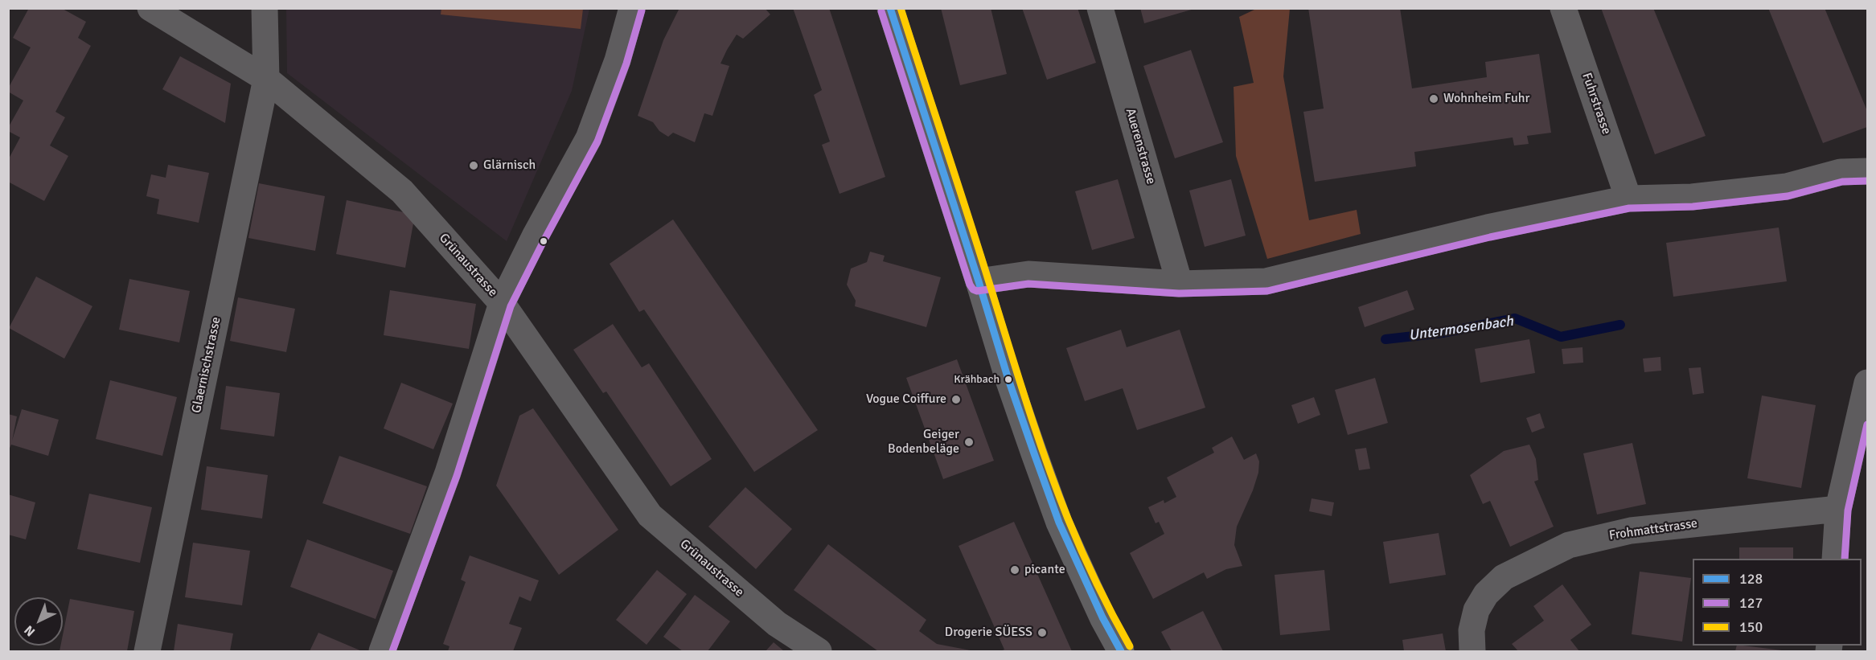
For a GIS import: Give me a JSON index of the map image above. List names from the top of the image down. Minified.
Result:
{"streets":{"street":["Fuhrstrasse","Auerenstrasse","Grünaustrasse","Glaernischstrasse","Frohmattstrasse"]},"crossings":[["Grünaustrasse","Glaernischstrasse"]],"water":["Untermosenbach"],"places":["Wohnheim Fuhr","Glärnisch","Krähbach","Vogue Coiffure","Geiger Bodenbeläge","picante","Drogerie SÜESS"],"lines":["transit line 128","transit line 150","transit line 127"],"legend":["128","127","150"],"north":"bottom left"}
